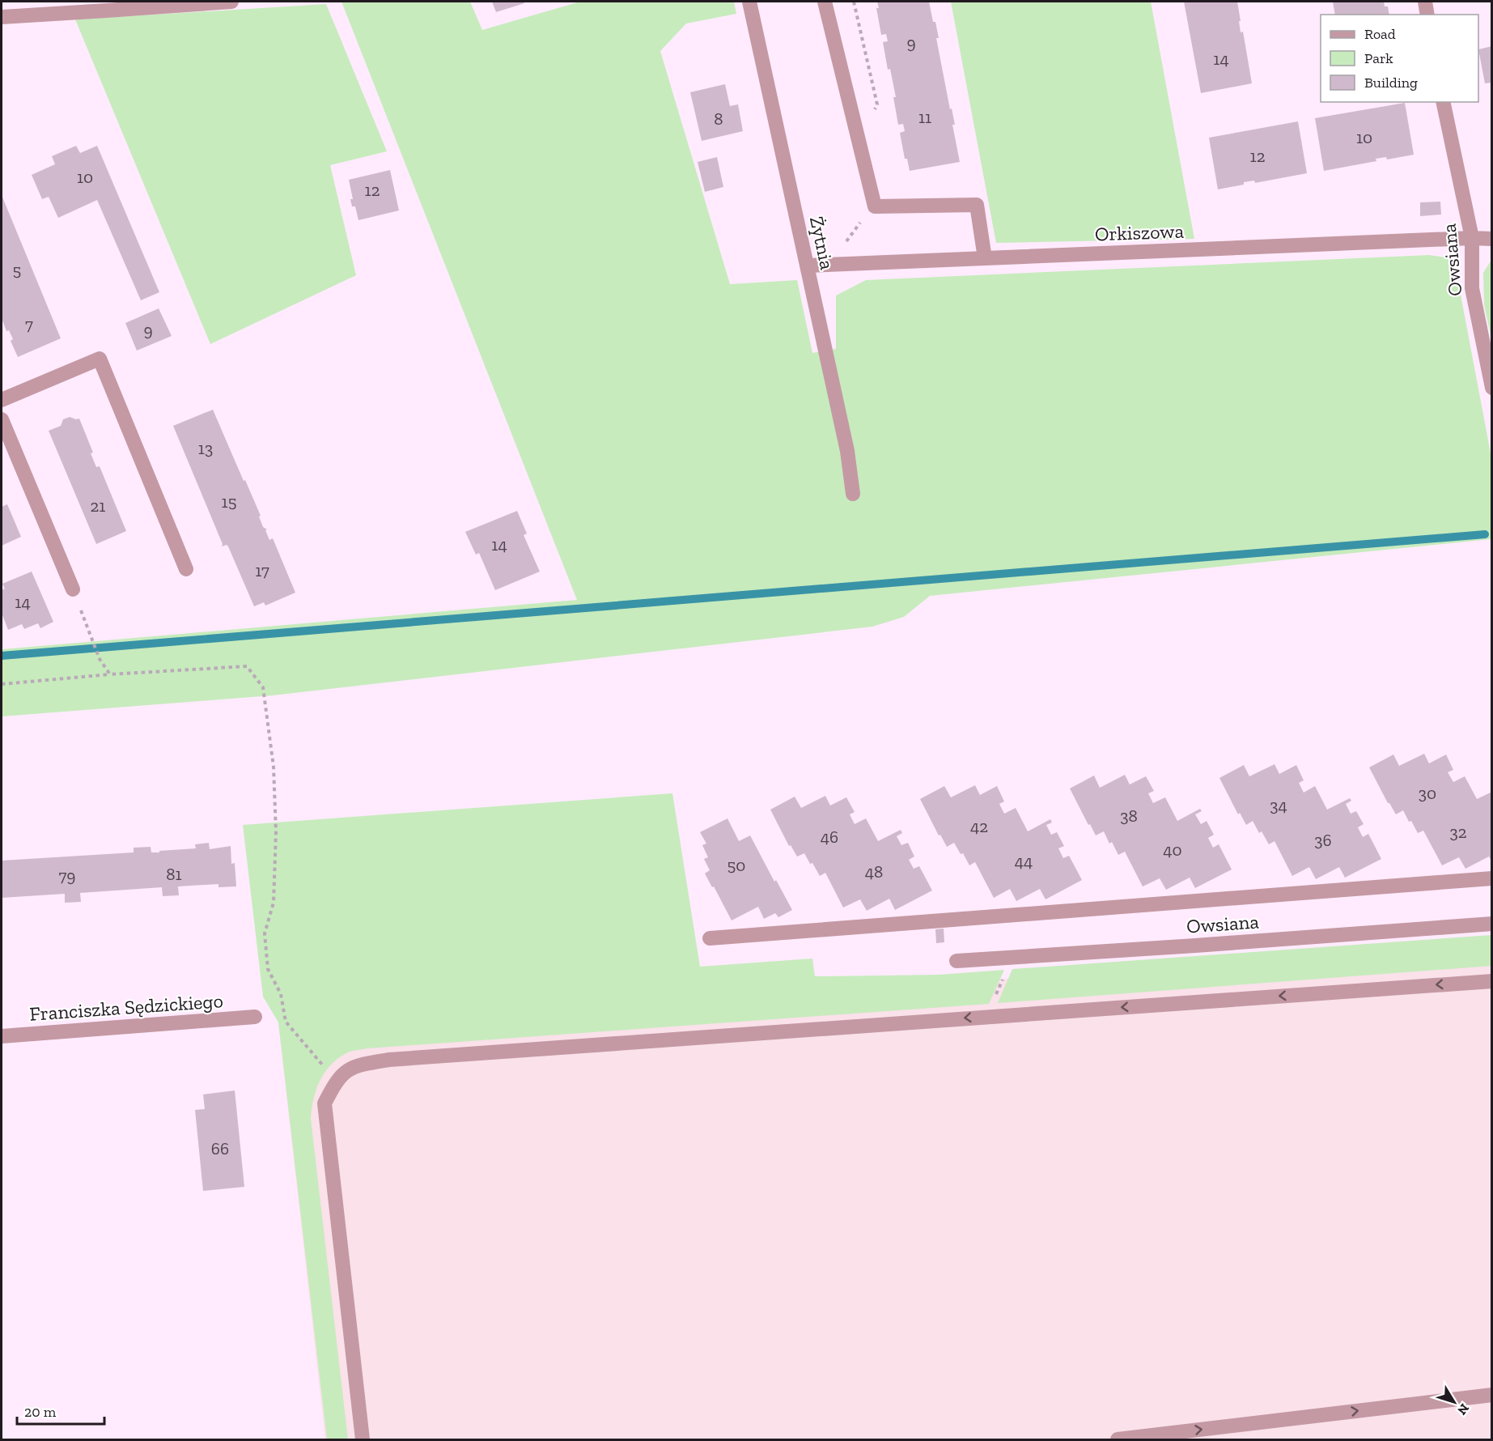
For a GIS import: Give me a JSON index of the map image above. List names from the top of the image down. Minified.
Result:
{"streets":{"street":["Orkiszowa","Żytnia","Owsiana","Franciszka Sędzickiego"]},"crossings":[["Orkiszowa","Żytnia"],["Orkiszowa","Owsiana"]],"house_numbers":["9","14","11","8","10","12","10","12","5","7","9","13","15","21","14","17","14","30","34","38","42","32","46","36","40","44","50","48","81","79","66"],"legend":["Road","Park","Building"],"scale_bar":"20 m","north":"bottom right"}
